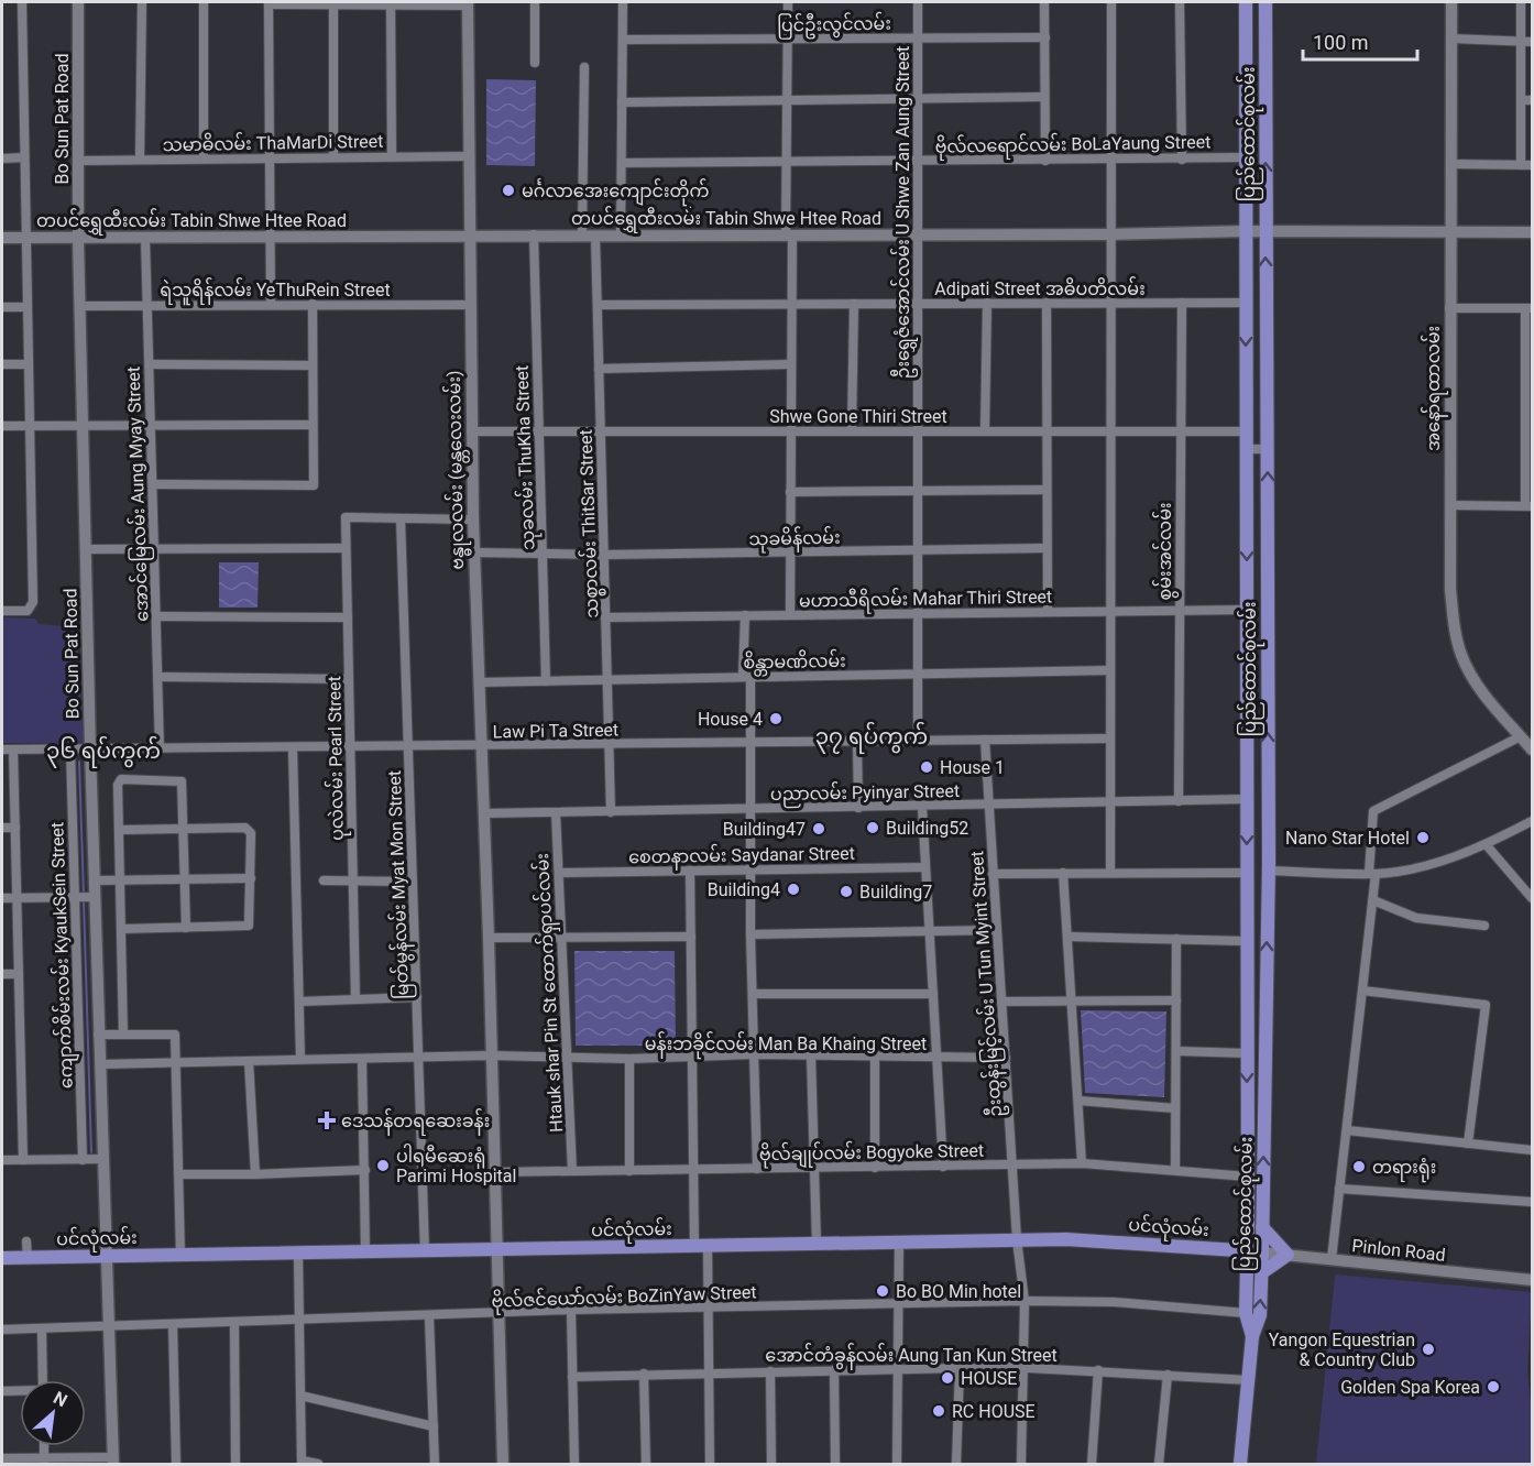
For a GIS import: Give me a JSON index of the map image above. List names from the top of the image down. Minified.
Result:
{"streets":{"main road":["ပြည်ထောင်စုလမ်း","ပင်လုံလမ်း"],"street":["ပြင်ဦးလွင်လမ်း","Bo Sun Pat Road","သမာဓိလမ်း ThaMarDi Street","ဗိုလ်လရောင်လမ်း BoLaYaung Street","ဦးရွှေဇံအောင်လမ်း U Shwe Zan Aung Street","တပင်ရွှေထီးလမ်း Tabin Shwe Htee Road","Adipati Street အဓိပတိလမ်း","ရဲသူရိန်လမ်း YeThuRein Street","အနော်ရထာလမ်း","Shwe Gone Thiri Street","သုခလမ်း ThuKha Street","ဗန္ဓုလလမ်း (မန္တလေးလမ်း)","အောင်မြေလမ်း Aung Myay Street","သစ္စာလမ်း ThitSar Street","သုခမိန်လမ်း","စွမ်းအင်လမ်း","မဟာသီရိလမ်း Mahar Thiri Street","စိန္တာမဏိလမ်း","Law Pi Ta Street","ပုလဲလမ်း Pearl Street","ပညာလမ်း Pyinyar Street","စေတနာလမ်း Saydanar Street","မြတ်မွန်လမ်း Myat Mon Street","ကျောက်စိမ်းလမ်း KyaukSein Street","ဦးထွန်းမြင့်လမ်း U Tun Myint Street","Htauk shar Pin St ထောက်ရှာပင်လမ်း","မန်းဘခိုင်လမ်း Man Ba Khaing Street","ဗိုလ်ချုပ်လမ်း Bogyoke Street","Pinlon Road","ဗိုလ်ဇင်ယော်လမ်း BoZinYaw Street","အောင်တံခွန်လမ်း Aung Tan Kun Street"]},"crossings":[["ပြင်ဦးလွင်လမ်း","ဦးရွှေဇံအောင်လမ်း U Shwe Zan Aung Street"],["Bo Sun Pat Road","သမာဓိလမ်း ThaMarDi Street"],["Bo Sun Pat Road","တပင်ရွှေထီးလမ်း Tabin Shwe Htee Road"],["Bo Sun Pat Road","ရဲသူရိန်လမ်း YeThuRein Street"],["Bo Sun Pat Road","Law Pi Ta Street"],["Bo Sun Pat Road","ပင်လုံလမ်း"],["Bo Sun Pat Road","ဗိုလ်ဇင်ယော်လမ်း BoZinYaw Street"],["ပြည်ထောင်စုလမ်း","ဗိုလ်လရောင်လမ်း BoLaYaung Street"],["ပြည်ထောင်စုလမ်း","တပင်ရွှေထီးလမ်း Tabin Shwe Htee Road"],["ပြည်ထောင်စုလမ်း","Adipati Street အဓိပတိလမ်း"],["ပြည်ထောင်စုလမ်း","Shwe Gone Thiri Street"],["ပြည်ထောင်စုလမ်း","မဟာသီရိလမ်း Mahar Thiri Street"],["ပြည်ထောင်စုလမ်း","ပညာလမ်း Pyinyar Street"],["ပြည်ထောင်စုလမ်း","ဗိုလ်ချုပ်လမ်း Bogyoke Street"],["ပြည်ထောင်စုလမ်း","ပင်လုံလမ်း"],["ပြည်ထောင်စုလမ်း","Pinlon Road"],["ပြည်ထောင်စုလမ်း","ဗိုလ်ဇင်ယော်လမ်း BoZinYaw Street"],["ပြည်ထောင်စုလမ်း","အောင်တံခွန်လမ်း Aung Tan Kun Street"],["သမာဓိလမ်း ThaMarDi Street","ဗန္ဓုလလမ်း (မန္တလေးလမ်း)"],["ဗိုလ်လရောင်လမ်း BoLaYaung Street","ဦးရွှေဇံအောင်လမ်း U Shwe Zan Aung Street"],["ဦးရွှေဇံအောင်လမ်း U Shwe Zan Aung Street","တပင်ရွှေထီးလမ်း Tabin Shwe Htee Road"],["ဦးရွှေဇံအောင်လမ်း U Shwe Zan Aung Street","Adipati Street အဓိပတိလမ်း"],["ဦးရွှေဇံအောင်လမ်း U Shwe Zan Aung Street","Shwe Gone Thiri Street"],["ဦးရွှေဇံအောင်လမ်း U Shwe Zan Aung Street","သုခမိန်လမ်း"],["ဦးရွှေဇံအောင်လမ်း U Shwe Zan Aung Street","မဟာသီရိလမ်း Mahar Thiri Street"],["ဦးရွှေဇံအောင်လမ်း U Shwe Zan Aung Street","စိန္တာမဏိလမ်း"],["ဦးရွှေဇံအောင်လမ်း U Shwe Zan Aung Street","Law Pi Ta Street"],["တပင်ရွှေထီးလမ်း Tabin Shwe Htee Road","အနော်ရထာလမ်း"],["တပင်ရွှေထီးလမ်း Tabin Shwe Htee Road","သုခလမ်း ThuKha Street"],["တပင်ရွှေထီးလမ်း Tabin Shwe Htee Road","ဗန္ဓုလလမ်း (မန္တလေးလမ်း)"],["တပင်ရွှေထီးလမ်း Tabin Shwe Htee Road","အောင်မြေလမ်း Aung Myay Street"],["တပင်ရွှေထီးလမ်း Tabin Shwe Htee Road","သစ္စာလမ်း ThitSar Street"],["Adipati Street အဓိပတိလမ်း","သစ္စာလမ်း ThitSar Street"],["Adipati Street အဓိပတိလမ်း","စွမ်းအင်လမ်း"],["ရဲသူရိန်လမ်း YeThuRein Street","ဗန္ဓုလလမ်း (မန္တလေးလမ်း)"],["ရဲသူရိန်လမ်း YeThuRein Street","အောင်မြေလမ်း Aung Myay Street"],["Shwe Gone Thiri Street","သုခလမ်း ThuKha Street"],["Shwe Gone Thiri Street","ဗန္ဓုလလမ်း (မန္တလေးလမ်း)"],["Shwe Gone Thiri Street","သစ္စာလမ်း ThitSar Street"],["Shwe Gone Thiri Street","စွမ်းအင်လမ်း"],["သုခလမ်း ThuKha Street","သုခမိန်လမ်း"],["သုခလမ်း ThuKha Street","စိန္တာမဏိလမ်း"],["ဗန္ဓုလလမ်း (မန္တလေးလမ်း)","သုခမိန်လမ်း"],["ဗန္ဓုလလမ်း (မန္တလေးလမ်း)","စိန္တာမဏိလမ်း"],["ဗန္ဓုလလမ်း (မန္တလေးလမ်း)","Law Pi Ta Street"],["ဗန္ဓုလလမ်း (မန္တလေးလမ်း)","ပညာလမ်း Pyinyar Street"],["ဗန္ဓုလလမ်း (မန္တလေးလမ်း)","မန်းဘခိုင်လမ်း Man Ba Khaing Street"],["ဗန္ဓုလလမ်း (မန္တလေးလမ်း)","ဗိုလ်ချုပ်လမ်း Bogyoke Street"],["ဗန္ဓုလလမ်း (မန္တလေးလမ်း)","ပင်လုံလမ်း"],["ဗန္ဓုလလမ်း (မန္တလေးလမ်း)","ဗိုလ်ဇင်ယော်လမ်း BoZinYaw Street"],["အောင်မြေလမ်း Aung Myay Street","Law Pi Ta Street"],["သစ္စာလမ်း ThitSar Street","သုခမိန်လမ်း"],["သစ္စာလမ်း ThitSar Street","မဟာသီရိလမ်း Mahar Thiri Street"],["သစ္စာလမ်း ThitSar Street","စိန္တာမဏိလမ်း"],["သစ္စာလမ်း ThitSar Street","Law Pi Ta Street"],["သစ္စာလမ်း ThitSar Street","ပညာလမ်း Pyinyar Street"],["စွမ်းအင်လမ်း","မဟာသီရိလမ်း Mahar Thiri Street"],["စွမ်းအင်လမ်း","ပညာလမ်း Pyinyar Street"],["Law Pi Ta Street","ပုလဲလမ်း Pearl Street"],["Law Pi Ta Street","မြတ်မွန်လမ်း Myat Mon Street"],["Law Pi Ta Street","ကျောက်စိမ်းလမ်း KyaukSein Street"],["Law Pi Ta Street","ဦးထွန်းမြင့်လမ်း U Tun Myint Street"],["ပုလဲလမ်း Pearl Street","မြတ်မွန်လမ်း Myat Mon Street"],["ပညာလမ်း Pyinyar Street","ဦးထွန်းမြင့်လမ်း U Tun Myint Street"],["ပညာလမ်း Pyinyar Street","Htauk shar Pin St ထောက်ရှာပင်လမ်း"],["စေတနာလမ်း Saydanar Street","Htauk shar Pin St ထောက်ရှာပင်လမ်း"],["မြတ်မွန်လမ်း Myat Mon Street","မန်းဘခိုင်လမ်း Man Ba Khaing Street"],["မြတ်မွန်လမ်း Myat Mon Street","ပင်လုံလမ်း"],["ဦးထွန်းမြင့်လမ်း U Tun Myint Street","မန်းဘခိုင်လမ်း Man Ba Khaing Street"],["ဦးထွန်းမြင့်လမ်း U Tun Myint Street","ဗိုလ်ချုပ်လမ်း Bogyoke Street"],["ဦးထွန်းမြင့်လမ်း U Tun Myint Street","ပင်လုံလမ်း"],["ဦးထွန်းမြင့်လမ်း U Tun Myint Street","ဗိုလ်ဇင်ယော်လမ်း BoZinYaw Street"],["ဦးထွန်းမြင့်လမ်း U Tun Myint Street","အောင်တံခွန်လမ်း Aung Tan Kun Street"],["Htauk shar Pin St ထောက်ရှာပင်လမ်း","မန်းဘခိုင်လမ်း Man Ba Khaing Street"],["Htauk shar Pin St ထောက်ရှာပင်လမ်း","ဗိုလ်ချုပ်လမ်း Bogyoke Street"],["ပင်လုံလမ်း","Pinlon Road"]],"districts":["၃၇ ရပ်ကွက်","၃၆ ရပ်ကွက်"],"places":{"other":["မင်္ဂလာအေးကျောင်းတိုက်","House 4","House 1","Building52","Building47","Nano Star Hotel","Building4","Building7","ပါရမီဆေးရုံ Parimi Hospital","တရားရုံး","Bo BO Min hotel","Yangon Equestrian & Country Club","HOUSE","Golden Spa Korea","RC HOUSE"],"health":["ဒေသန်တရဆေးခန်း"]},"scale_bar":"100 m","north":"top right"}
